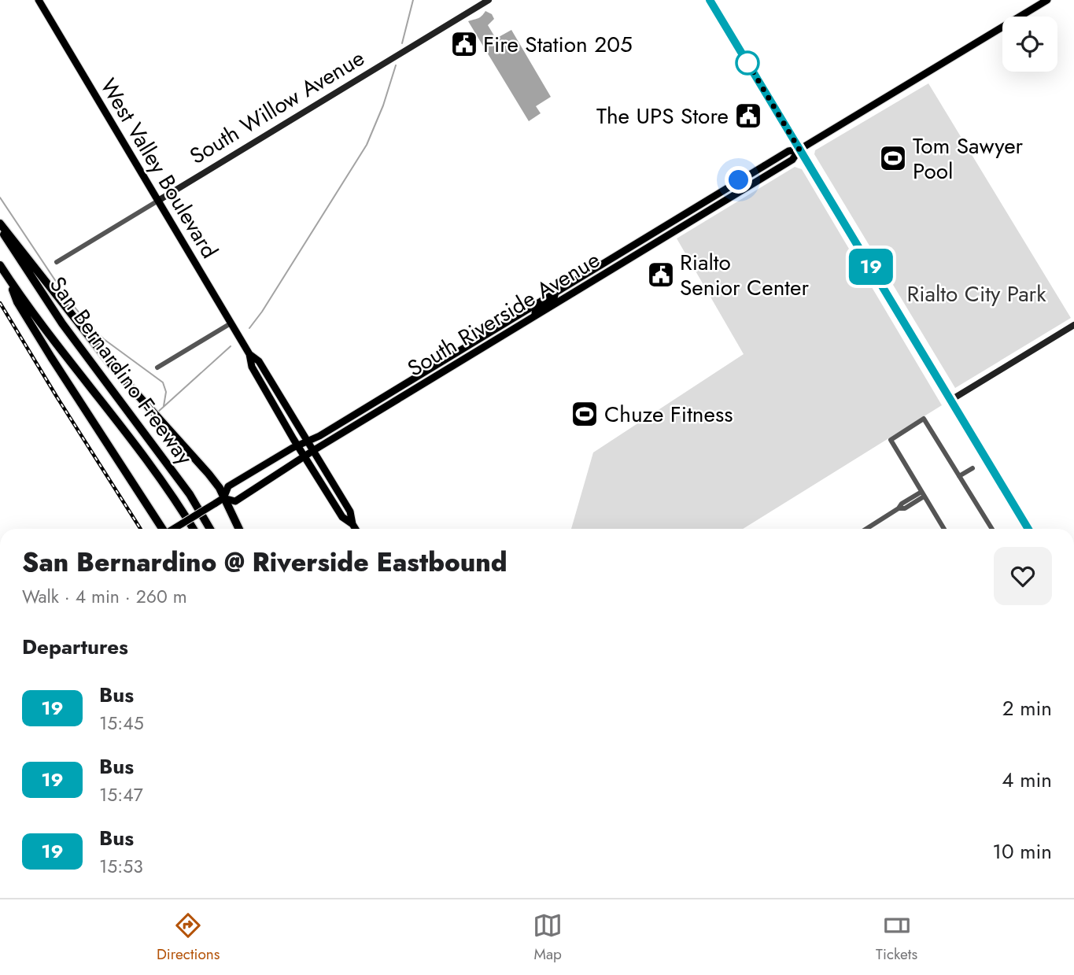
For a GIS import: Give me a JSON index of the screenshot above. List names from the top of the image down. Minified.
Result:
{"streets":{"highway":["San Bernardino Freeway"],"main road":["South Willow Avenue","West Valley Boulevard","South Riverside Avenue"]},"crossings":[["South Willow Avenue","West Valley Boulevard"],["West Valley Boulevard","South Riverside Avenue"]],"parks":["Rialto City Park"],"places":{"public building":["Fire Station 205","The UPS Store","Rialto Senior Center"],"sports":["Tom Sawyer Pool","Chuze Fitness"]},"lines":["bus line 19"],"page":{"on_map":"19","heading":[["San Bernardino @ Riverside Eastbound","Walk · 4 min · 260 m"],"Departures"],"list":[{"mark":"19","name":"Bus","note":"15:45","value":"2 min"},{"mark":"19","name":"Bus","note":"15:47","value":"4 min"},{"mark":"19","name":"Bus","note":"15:53","value":"10 min"}],"tabs":["Directions","Map","Tickets"]}}
